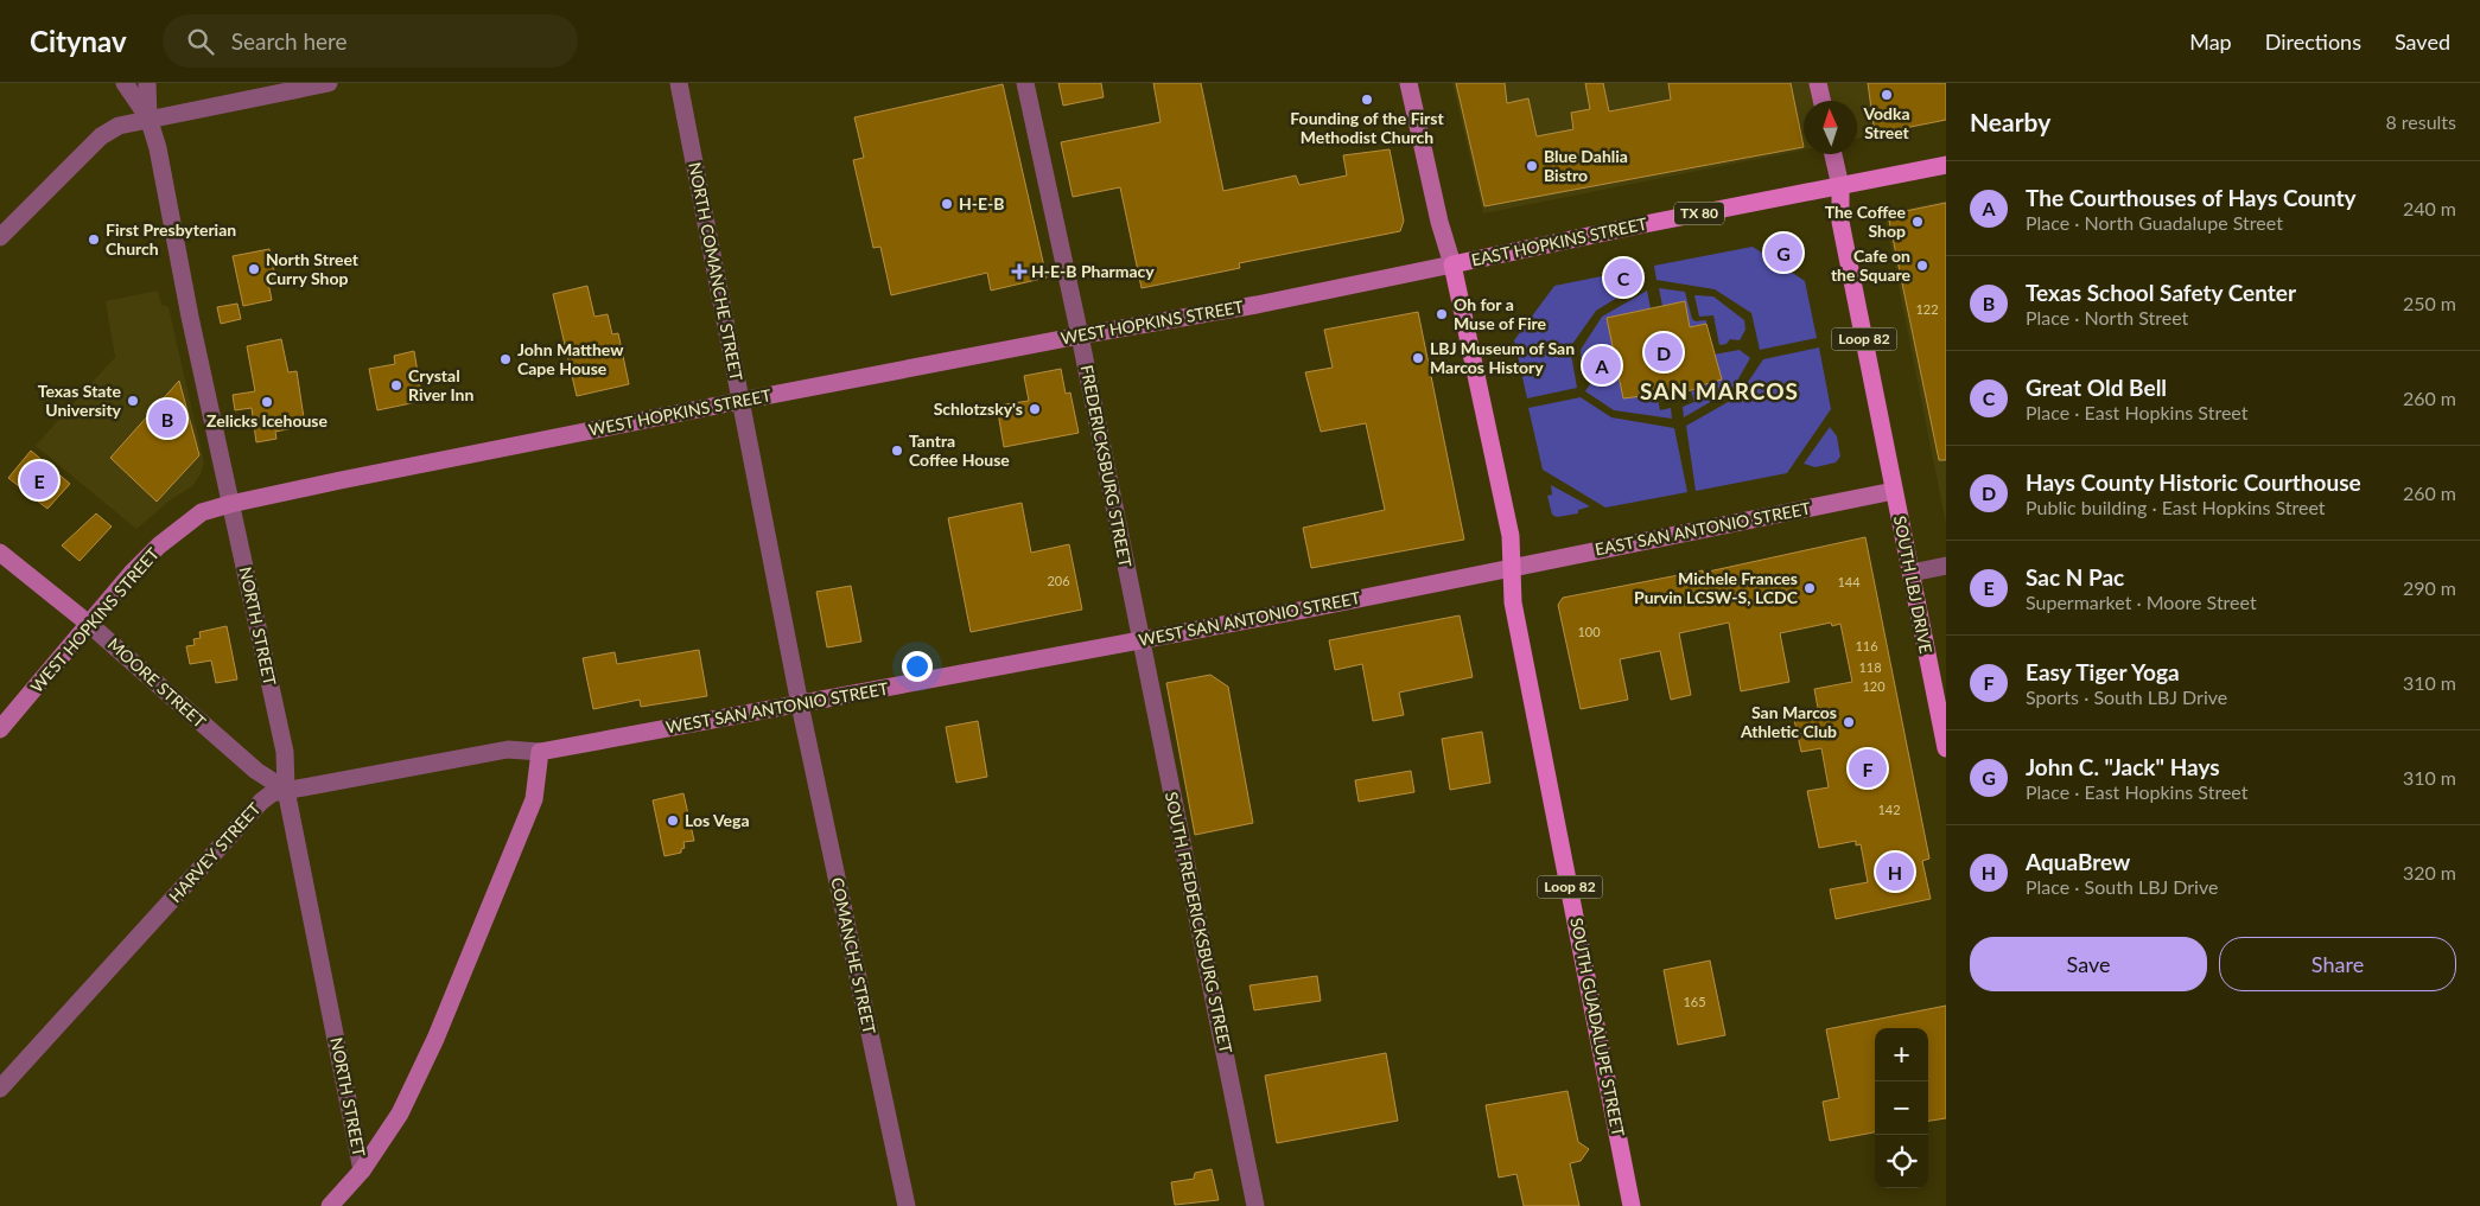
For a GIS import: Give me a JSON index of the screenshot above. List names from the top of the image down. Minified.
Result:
{"streets":{"main road":["TX 80","EAST HOPKINS STREET","WEST HOPKINS STREET","Loop 82","EAST SAN ANTONIO STREET","SOUTH LBJ DRIVE","WEST SAN ANTONIO STREET","MOORE STREET","SOUTH GUADALUPE STREET"],"street":["NORTH COMANCHE STREET","FREDERICKSBURG STREET","NORTH STREET","HARVEY STREET","SOUTH FREDERICKSBURG STREET","COMANCHE STREET"]},"crossings":[["EAST HOPKINS STREET","WEST HOPKINS STREET"],["EAST HOPKINS STREET","Loop 82"],["NORTH COMANCHE STREET","WEST HOPKINS STREET"],["NORTH COMANCHE STREET","WEST SAN ANTONIO STREET"],["NORTH COMANCHE STREET","COMANCHE STREET"],["WEST HOPKINS STREET","Loop 82"],["WEST HOPKINS STREET","FREDERICKSBURG STREET"],["WEST HOPKINS STREET","NORTH STREET"],["WEST HOPKINS STREET","MOORE STREET"],["Loop 82","EAST SAN ANTONIO STREET"],["Loop 82","SOUTH LBJ DRIVE"],["Loop 82","WEST SAN ANTONIO STREET"],["Loop 82","SOUTH GUADALUPE STREET"],["FREDERICKSBURG STREET","WEST SAN ANTONIO STREET"],["FREDERICKSBURG STREET","SOUTH FREDERICKSBURG STREET"],["EAST SAN ANTONIO STREET","SOUTH LBJ DRIVE"],["EAST SAN ANTONIO STREET","WEST SAN ANTONIO STREET"],["EAST SAN ANTONIO STREET","SOUTH GUADALUPE STREET"],["WEST SAN ANTONIO STREET","HARVEY STREET"],["WEST SAN ANTONIO STREET","SOUTH FREDERICKSBURG STREET"],["WEST SAN ANTONIO STREET","COMANCHE STREET"],["WEST SAN ANTONIO STREET","SOUTH GUADALUPE STREET"],["NORTH STREET","MOORE STREET"],["NORTH STREET","HARVEY STREET"],["MOORE STREET","HARVEY STREET"]],"districts":["SAN MARCOS"],"places":{"other":["Vodka Street","Founding of the First Methodist Church","Blue Dahlia Bistro","H-E-B","The Coffee Shop","First Presbyterian Church","Cafe on the Square","North Street Curry Shop","Oh for a Muse of Fire","LBJ Museum of San Marcos History","John Matthew Cape House","Crystal River Inn","Texas State University","Zelicks Icehouse","Schlotzsky's","Tantra Coffee House","Michele Frances Purvin LCSW-S, LCDC","San Marcos Athletic Club","Los Vega"],"health":["H-E-B Pharmacy"]},"house_numbers":["122","206","144","100","116","118","120","142","165"],"north":"top","page":{"header":"Citynav","search":"Search here","nav":["Map","Directions","Saved"],"heading":["Nearby","8 results"],"list":[{"mark":"A","name":"The Courthouses of Hays County","note":"Place · North Guadalupe Street","value":"240 m"},{"mark":"B","name":"Texas School Safety Center","note":"Place · North Street","value":"250 m"},{"mark":"C","name":"Great Old Bell","note":"Place · East Hopkins Street","value":"260 m"},{"mark":"D","name":"Hays County Historic Courthouse","note":"Public building · East Hopkins Street","value":"260 m"},{"mark":"E","name":"Sac N Pac","note":"Supermarket · Moore Street","value":"290 m"},{"mark":"F","name":"Easy Tiger Yoga","note":"Sports · South LBJ Drive","value":"310 m"},{"mark":"G","name":"John C. \"Jack\" Hays","note":"Place · East Hopkins Street","value":"310 m"},{"mark":"H","name":"AquaBrew","note":"Place · South LBJ Drive","value":"320 m"}],"pins":["G","C","D","A","B","E","F","H"],"buttons":["Save","Share"],"map_buttons":["+","−"]}}
